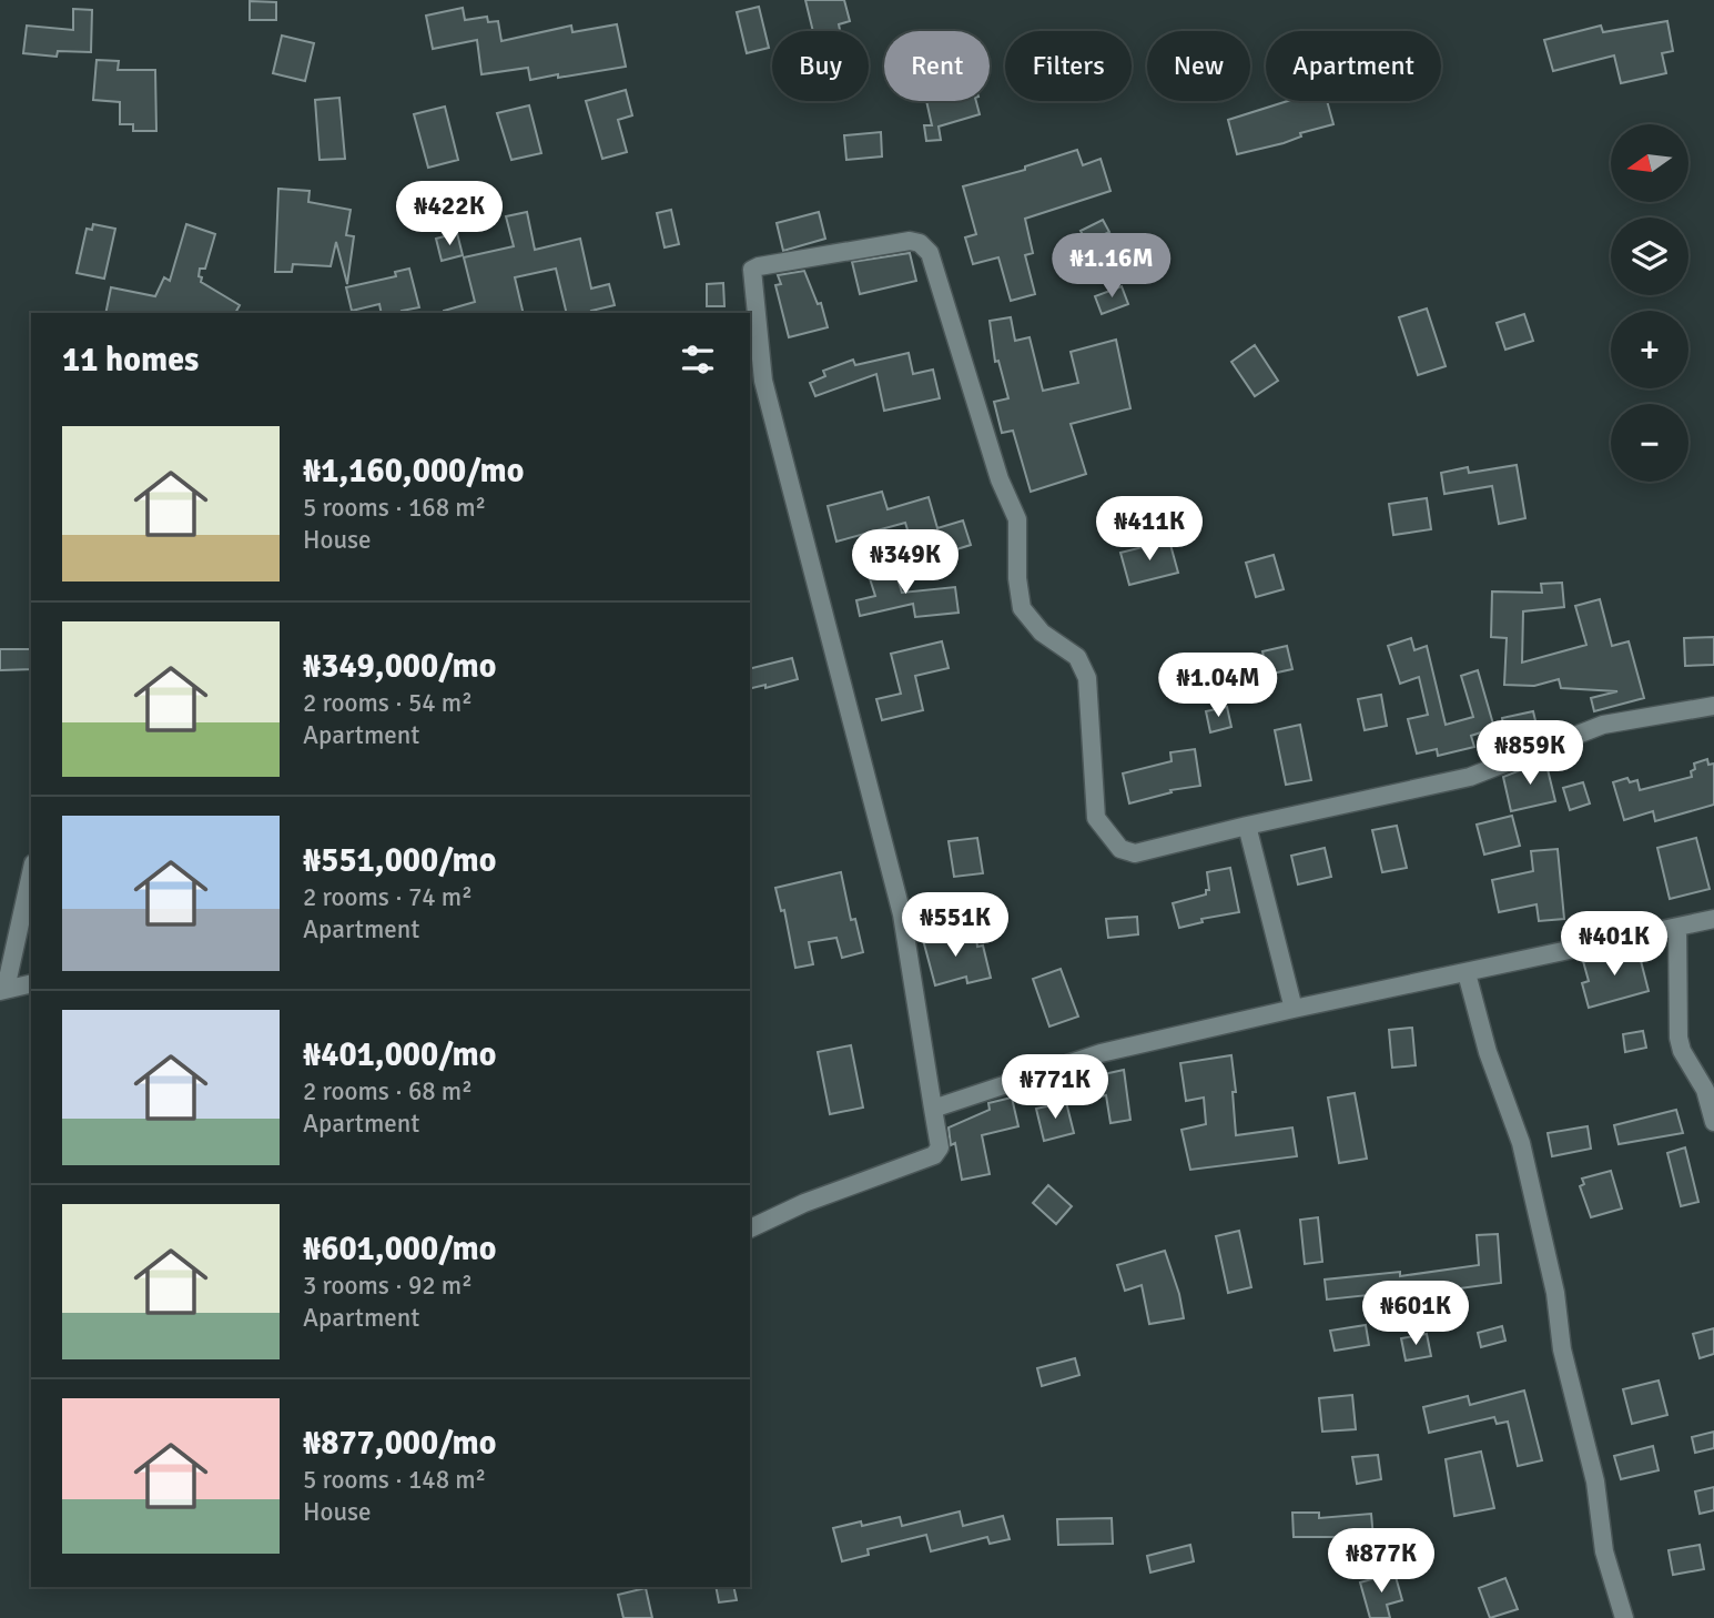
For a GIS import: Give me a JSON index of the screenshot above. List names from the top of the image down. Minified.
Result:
{"north":"left","page":{"chip":["Buy","Rent","Filters","New","Apartment"],"map_buttons":["+","−"],"price":["₦422K","₦1.16M","₦411K","₦349K","₦1.04M","₦859K","₦551K","₦401K","₦771K","₦601K","₦877K"],"heading":"11 homes","list":[{"name":"₦1,160,000/mo","note":"5 rooms · 168 m² · House"},{"name":"₦349,000/mo","note":"2 rooms · 54 m² · Apartment"},{"name":"₦551,000/mo","note":"2 rooms · 74 m² · Apartment"},{"name":"₦401,000/mo","note":"2 rooms · 68 m² · Apartment"},{"name":"₦601,000/mo","note":"3 rooms · 92 m² · Apartment"},{"name":"₦877,000/mo","note":"5 rooms · 148 m² · House"}]}}
